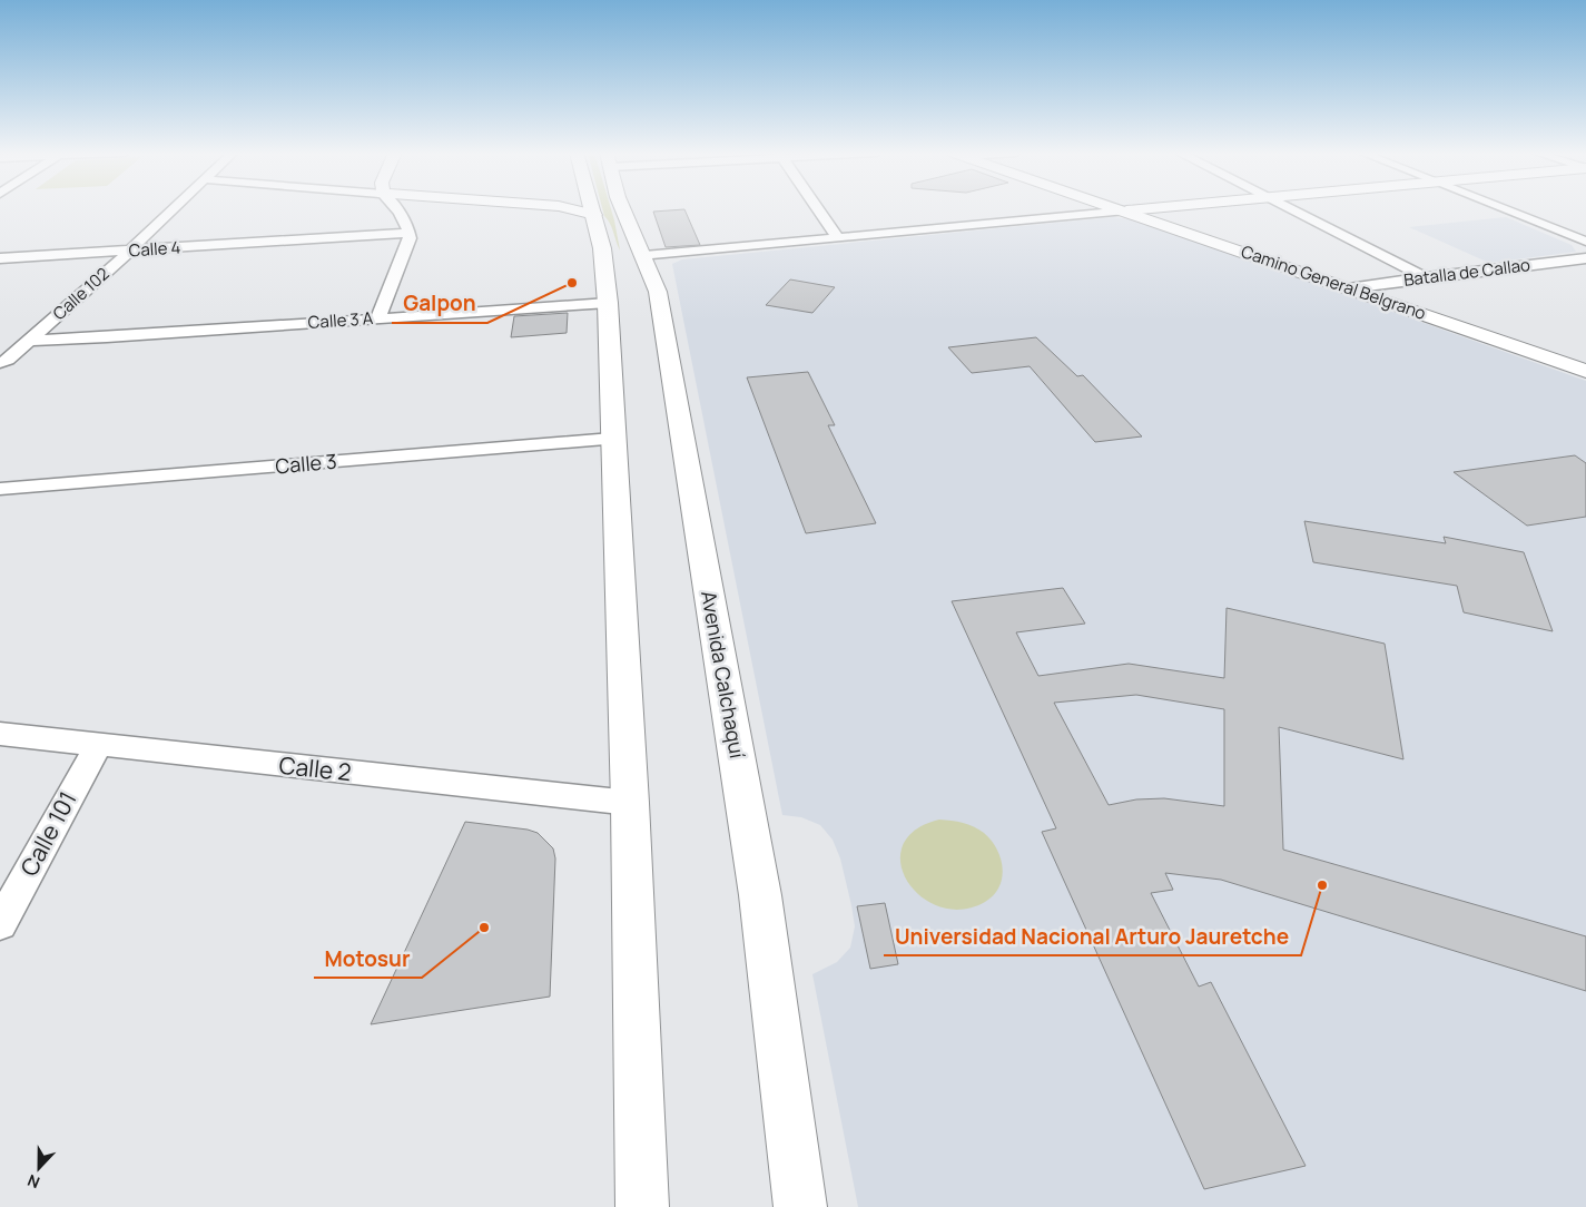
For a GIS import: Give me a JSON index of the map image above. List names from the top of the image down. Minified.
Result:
{"streets":{"main road":["Camino General Belgrano","Avenida Calchaquí"],"street":["Calle 4","Batalla de Callao","Calle 102","Calle 3 A","Calle 3","Calle 2","Calle 101"]},"crossings":[["Calle 4","Calle 102"],["Batalla de Callao","Camino General Belgrano"],["Calle 102","Calle 3 A"],["Calle 2","Calle 101"]],"places":["Galpon","Universidad Nacional Arturo Jauretche","Motosur"],"north":"bottom"}
